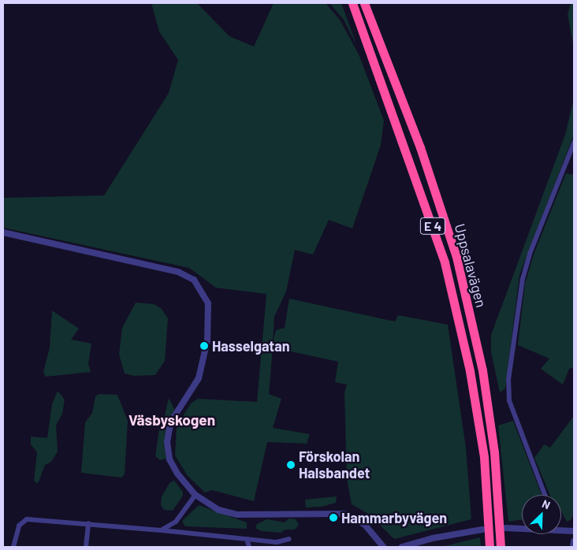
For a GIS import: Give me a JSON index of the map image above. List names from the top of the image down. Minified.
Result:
{"streets":{"highway":["E 4","Uppsalavägen"]},"districts":["Väsbyskogen"],"places":["Hasselgatan","Förskolan Halsbandet","Hammarbyvägen"],"north":"top right"}
